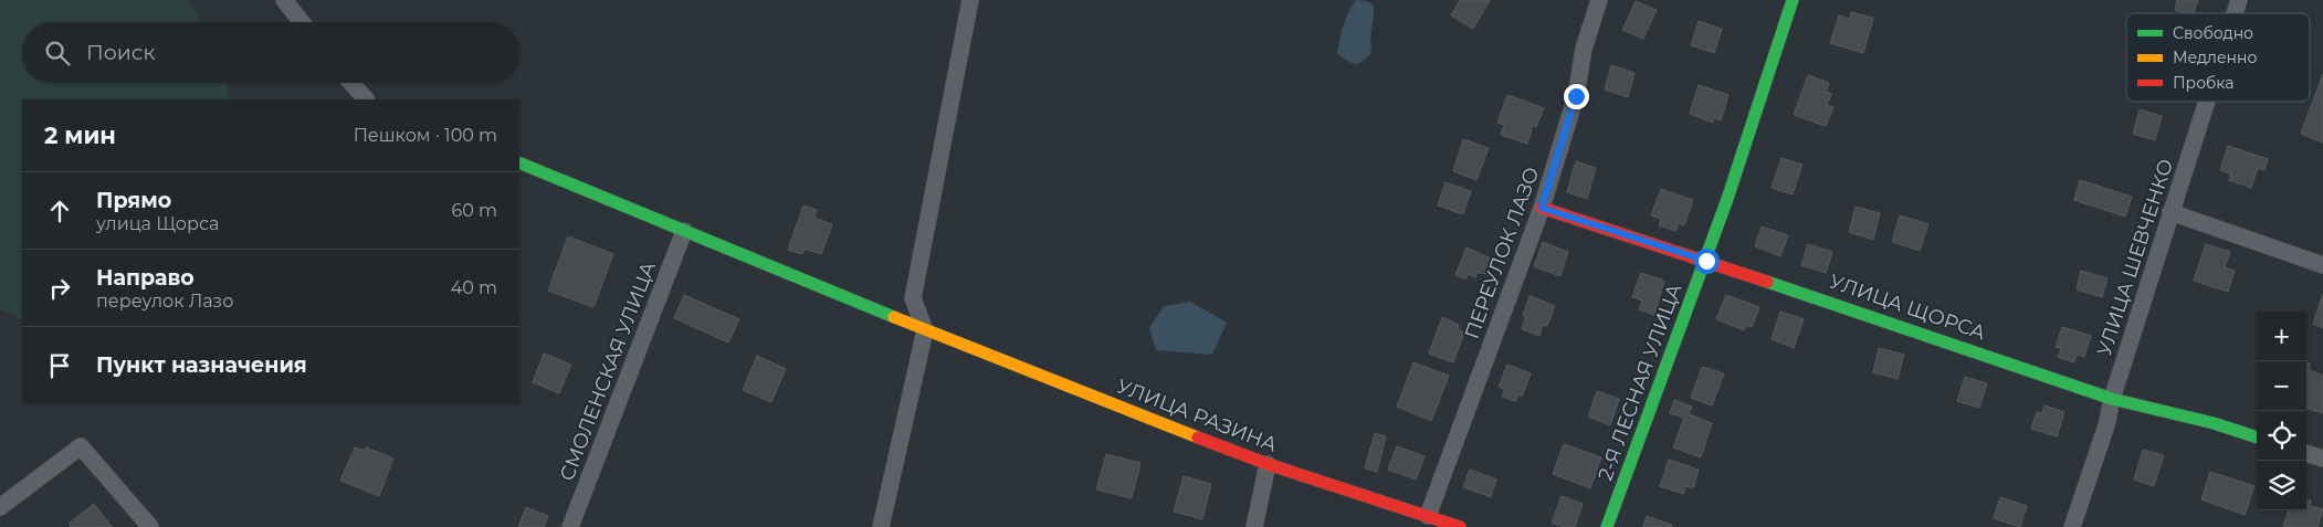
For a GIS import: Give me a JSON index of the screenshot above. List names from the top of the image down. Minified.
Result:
{"streets":{"street":["ПЕРЕУЛОК ЛАЗО","УЛИЦА ШЕВЧЕНКО","УЛИЦА ЩОРСА","СМОЛЕНСКАЯ УЛИЦА","2-Я ЛЕСНАЯ УЛИЦА","УЛИЦА РАЗИНА"]},"crossings":[["ПЕРЕУЛОК ЛАЗО","УЛИЦА ЩОРСА"],["ПЕРЕУЛОК ЛАЗО","УЛИЦА РАЗИНА"],["УЛИЦА ШЕВЧЕНКО","УЛИЦА ЩОРСА"],["УЛИЦА ЩОРСА","2-Я ЛЕСНАЯ УЛИЦА"],["СМОЛЕНСКАЯ УЛИЦА","УЛИЦА РАЗИНА"]],"legend":["Свободно","Медленно","Пробка"],"page":{"search":"Поиск","heading":["2 мин","Пешком · 100 m"],"list":[["Прямо","улица Щорса","60 m"],["Направо","переулок Лазо","40 m"],"Пункт назначения"],"map_buttons":["+","−"]}}
